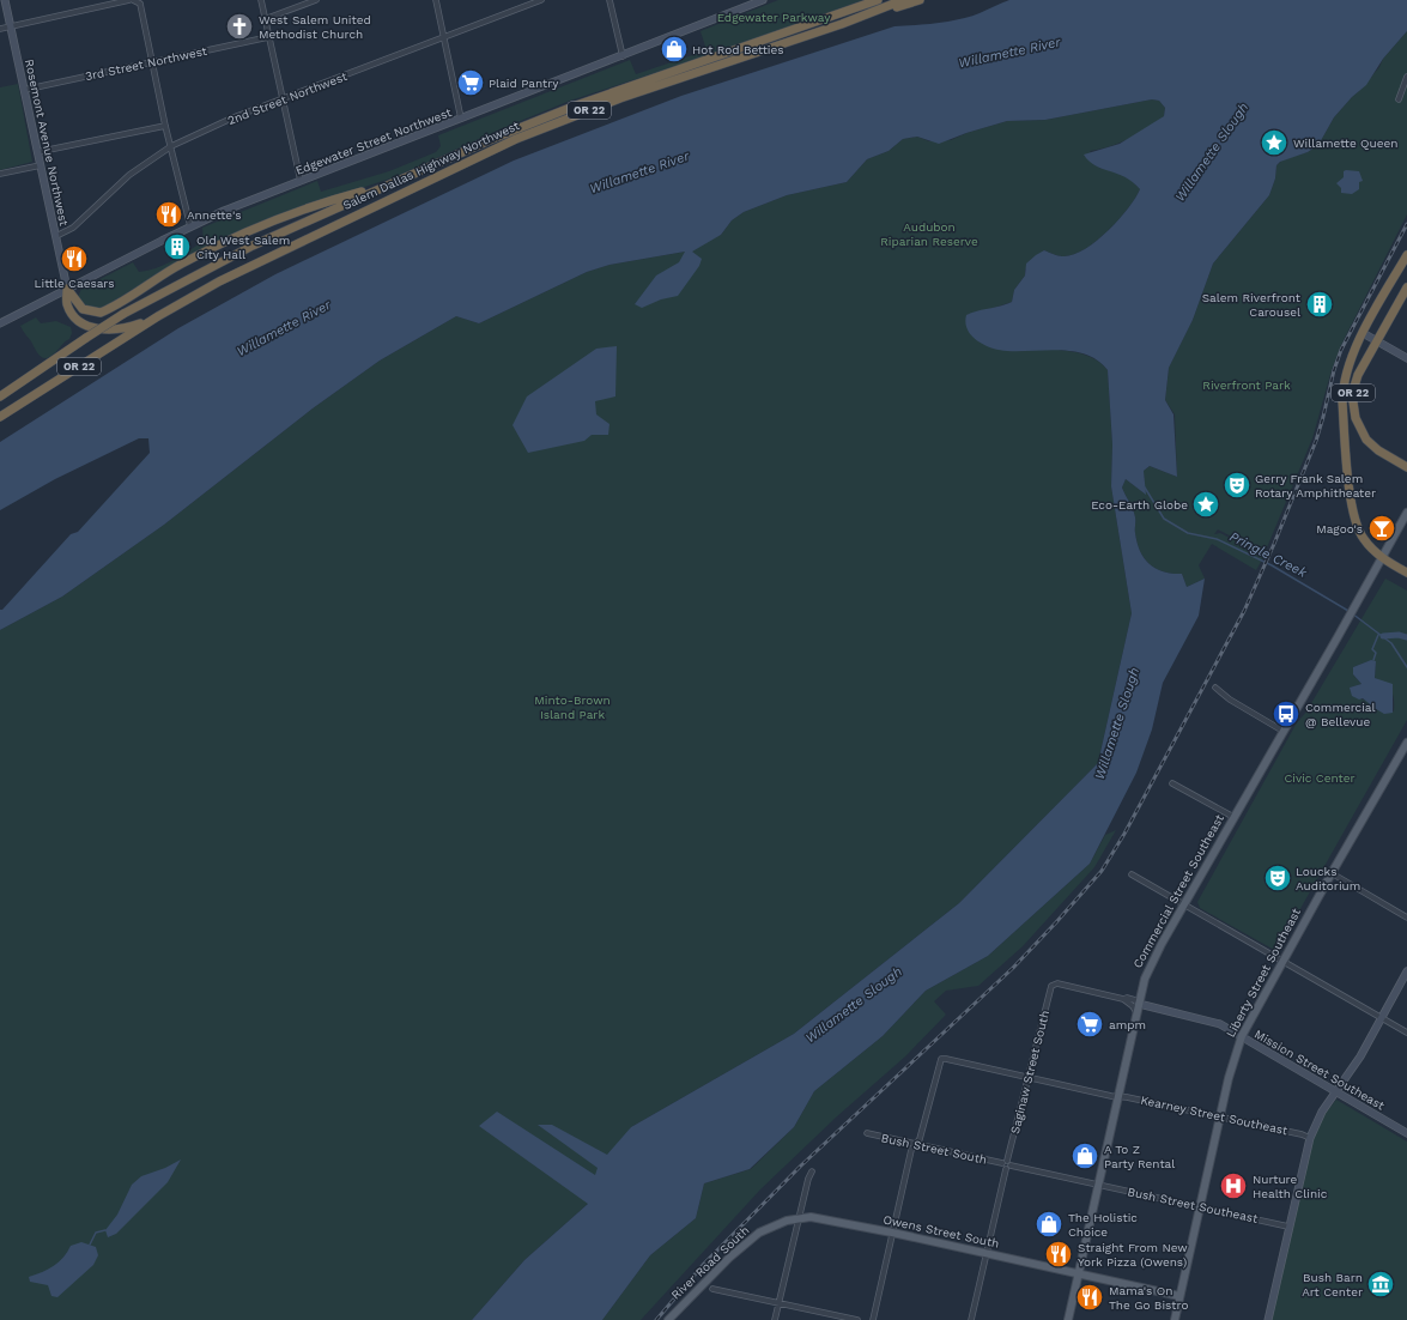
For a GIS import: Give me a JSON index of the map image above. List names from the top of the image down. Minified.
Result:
{"streets":{"highway":["OR 22","Salem Dallas Highway Northwest"],"main road":["Edgewater Street Northwest","Rosemont Avenue Northwest","Commercial Street Southeast","Liberty Street Southeast","Mission Street Southeast","Owens Street South","River Road South"],"street":["3rd Street Northwest","2nd Street Northwest","Saginaw Street South","Kearney Street Southeast","Bush Street South","Bush Street Southeast"]},"crossings":[["3rd Street Northwest","Rosemont Avenue Northwest"],["2nd Street Northwest","Rosemont Avenue Northwest"],["OR 22","Edgewater Street Northwest"],["OR 22","Rosemont Avenue Northwest"],["OR 22","Salem Dallas Highway Northwest"],["OR 22","Commercial Street Southeast"],["Edgewater Street Northwest","Rosemont Avenue Northwest"],["Commercial Street Southeast","Mission Street Southeast"],["Commercial Street Southeast","Kearney Street Southeast"],["Commercial Street Southeast","Bush Street South"],["Commercial Street Southeast","Bush Street Southeast"],["Commercial Street Southeast","Owens Street South"],["Liberty Street Southeast","Mission Street Southeast"],["Liberty Street Southeast","Kearney Street Southeast"],["Liberty Street Southeast","Bush Street Southeast"],["Liberty Street Southeast","Owens Street South"],["Saginaw Street South","Kearney Street Southeast"],["Saginaw Street South","Bush Street South"],["Kearney Street Southeast","Bush Street South"],["Bush Street South","Bush Street Southeast"],["Owens Street South","River Road South"]],"water":["Willamette River","Willamette Slough","Pringle Creek"],"parks":["Edgewater Parkway","Audubon Riparian Reserve","Riverfront Park","Minto-Brown Island Park","Civic Center"],"places":{"church":["West Salem United Methodist Church"],"shop":["Hot Rod Betties","A To Z Party Rental","The Holistic Choice"],"supermarket":["Plaid Pantry","ampm"],"place":["Willamette Queen","Eco-Earth Globe"],"restaurant":["Annette's","Little Caesars","Straight From New York Pizza (Owens)","Mama's On The Go Bistro"],"building":["Old West Salem City Hall","Salem Riverfront Carousel"],"theatre":["Gerry Frank Salem Rotary Amphitheater","Loucks Auditorium"],"bar":["Magoo's"],"bus stop":["Commercial @ Bellevue"],"hospital":["Nurture Health Clinic"],"museum":["Bush Barn Art Center"]}}
